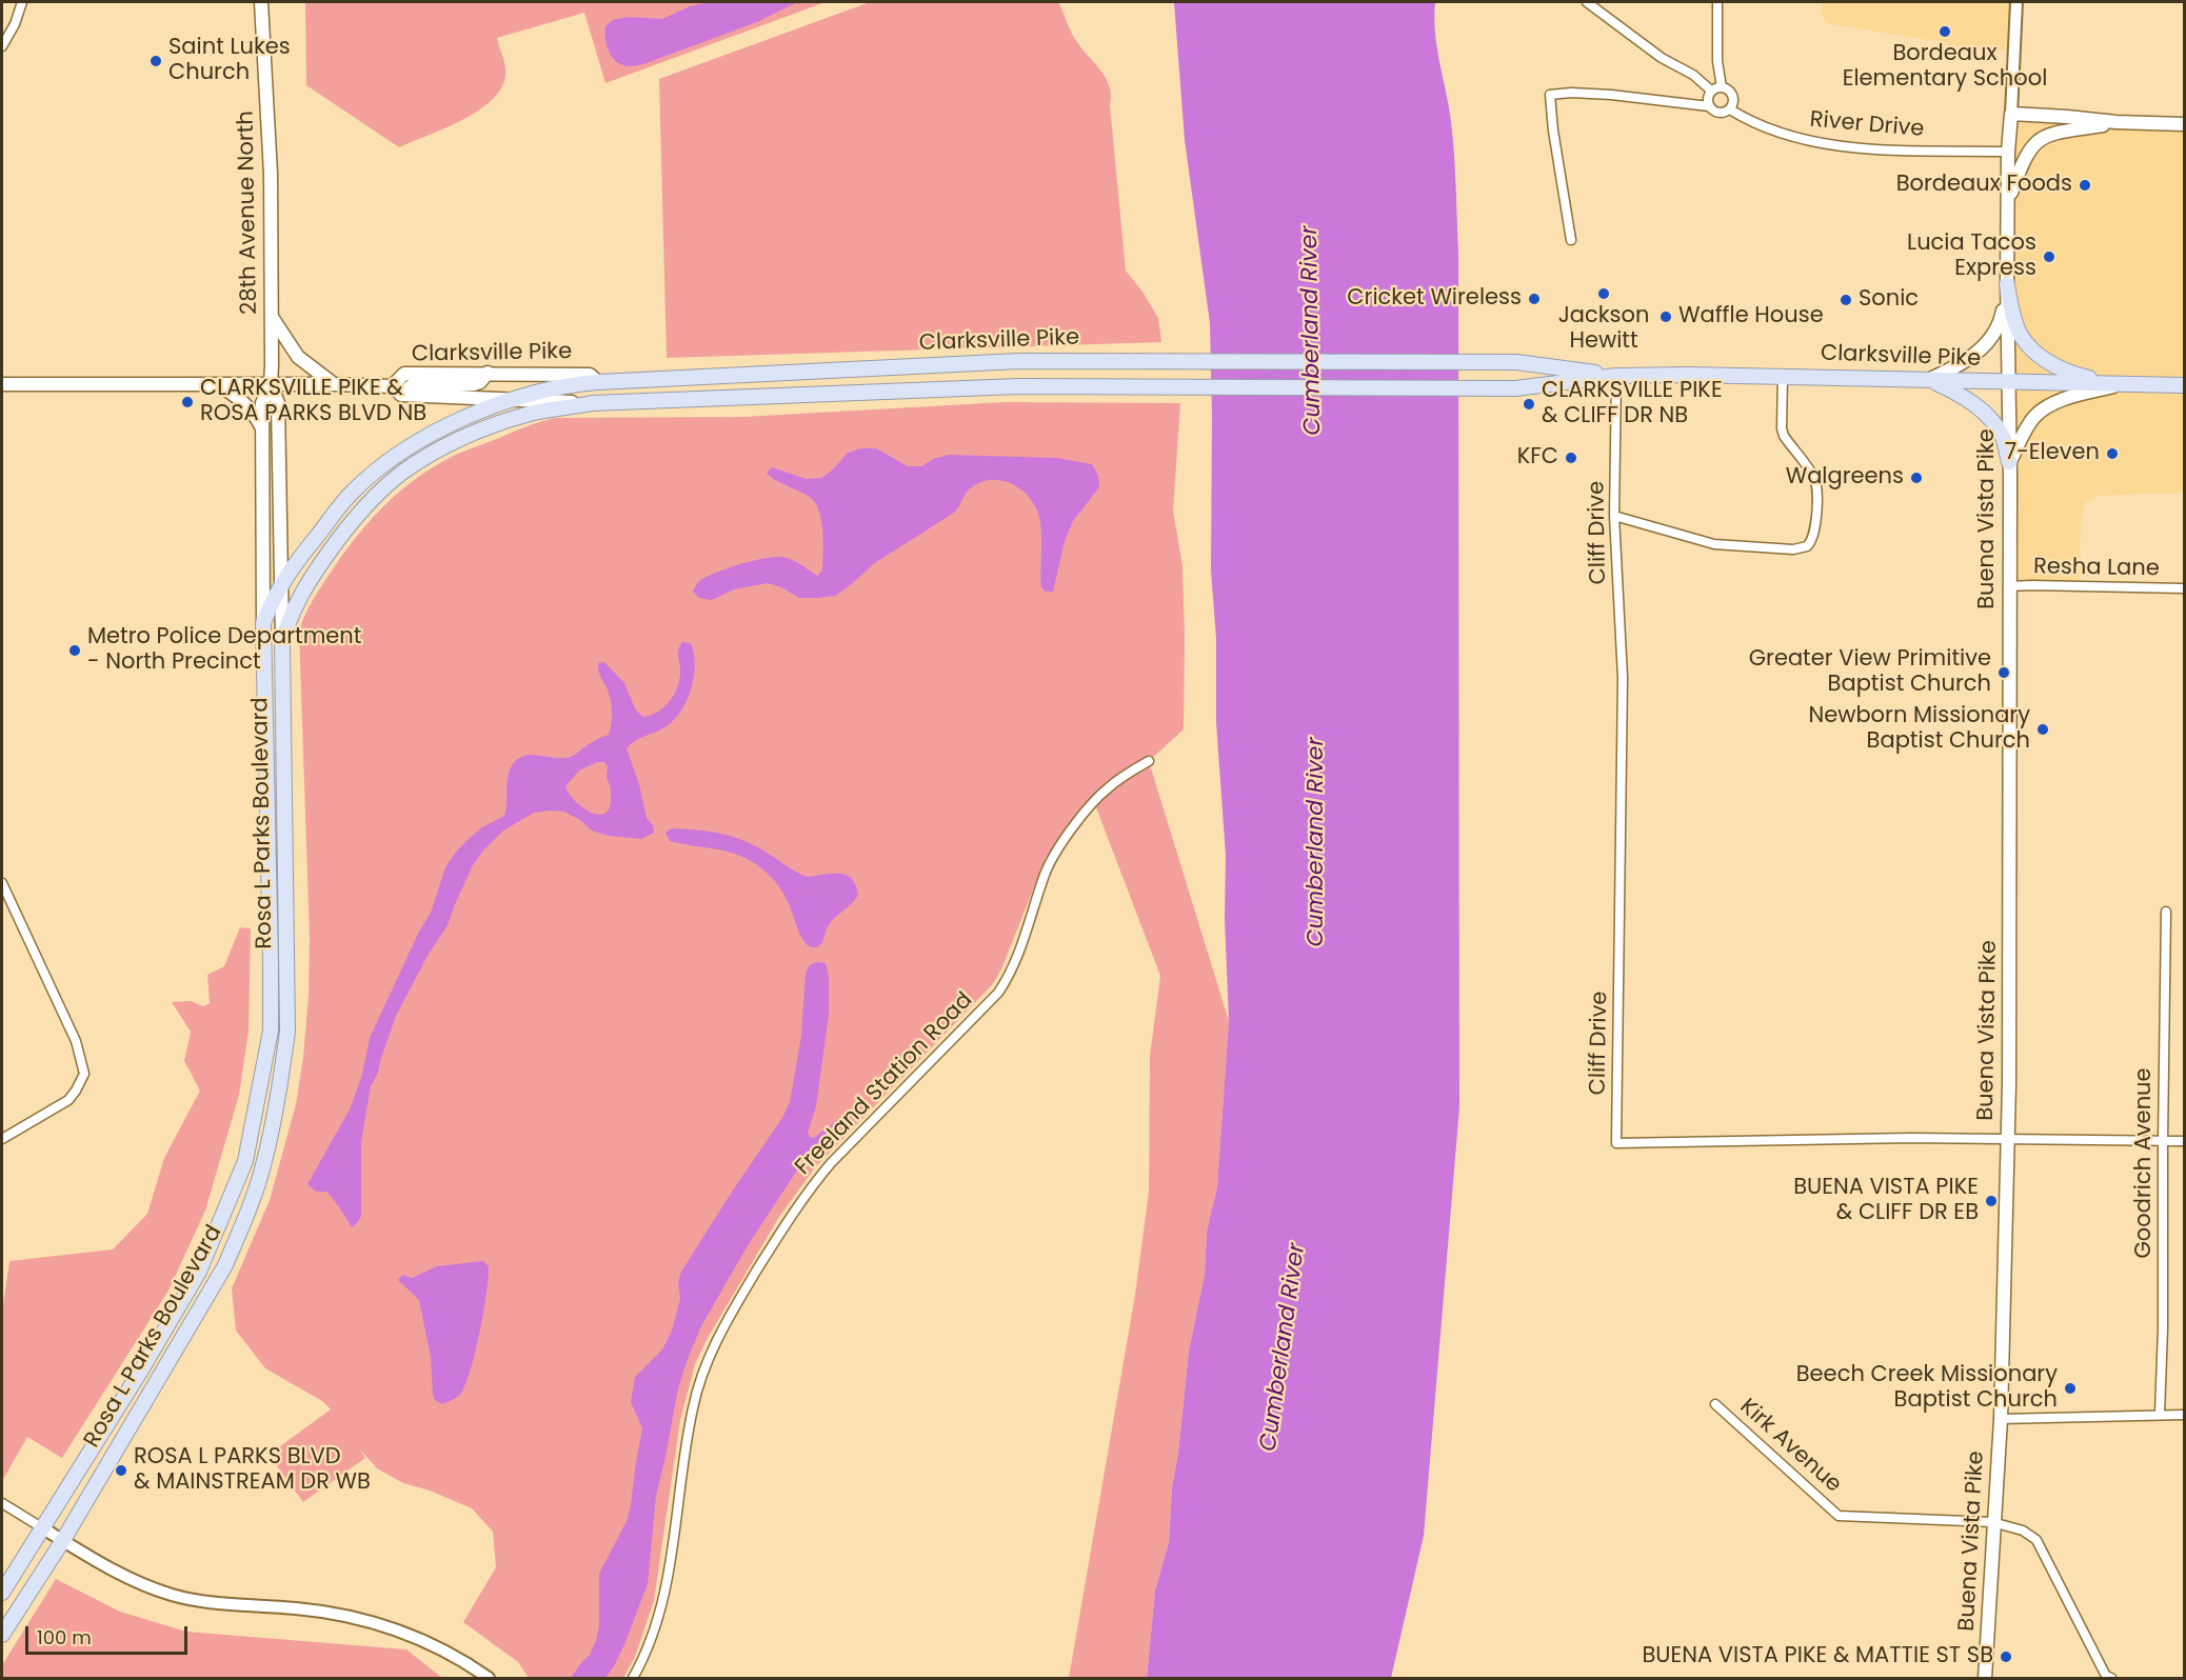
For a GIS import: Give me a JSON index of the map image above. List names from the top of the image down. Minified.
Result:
{"streets":{"main road":["28th Avenue North","Clarksville Pike","Buena Vista Pike","Rosa L Parks Boulevard"],"street":["River Drive","Cliff Drive","Resha Lane","Freeland Station Road","Goodrich Avenue","Kirk Avenue"]},"crossings":[["28th Avenue North","Clarksville Pike"],["28th Avenue North","Rosa L Parks Boulevard"],["Clarksville Pike","Buena Vista Pike"],["Clarksville Pike","Cliff Drive"],["Clarksville Pike","Rosa L Parks Boulevard"],["Buena Vista Pike","Cliff Drive"],["Buena Vista Pike","Resha Lane"],["Buena Vista Pike","Kirk Avenue"],["Cliff Drive","Goodrich Avenue"]],"water":["Cumberland River"],"places":["Bordeaux Elementary School","Saint Lukes Church","Bordeaux Foods","Lucia Tacos Express","Jackson Hewitt","Cricket Wireless","Sonic","Waffle House","CLARKSVILLE PIKE & ROSA PARKS BLVD NB","CLARKSVILLE PIKE & CLIFF DR NB","7-Eleven","KFC","Walgreens","Metro Police Department - North Precinct","Greater View Primitive Baptist Church","Newborn Missionary Baptist Church","BUENA VISTA PIKE & CLIFF DR EB","Beech Creek Missionary Baptist Church","ROSA L PARKS BLVD & MAINSTREAM DR WB","BUENA VISTA PIKE & MATTIE ST SB"],"scale_bar":"100 m"}
